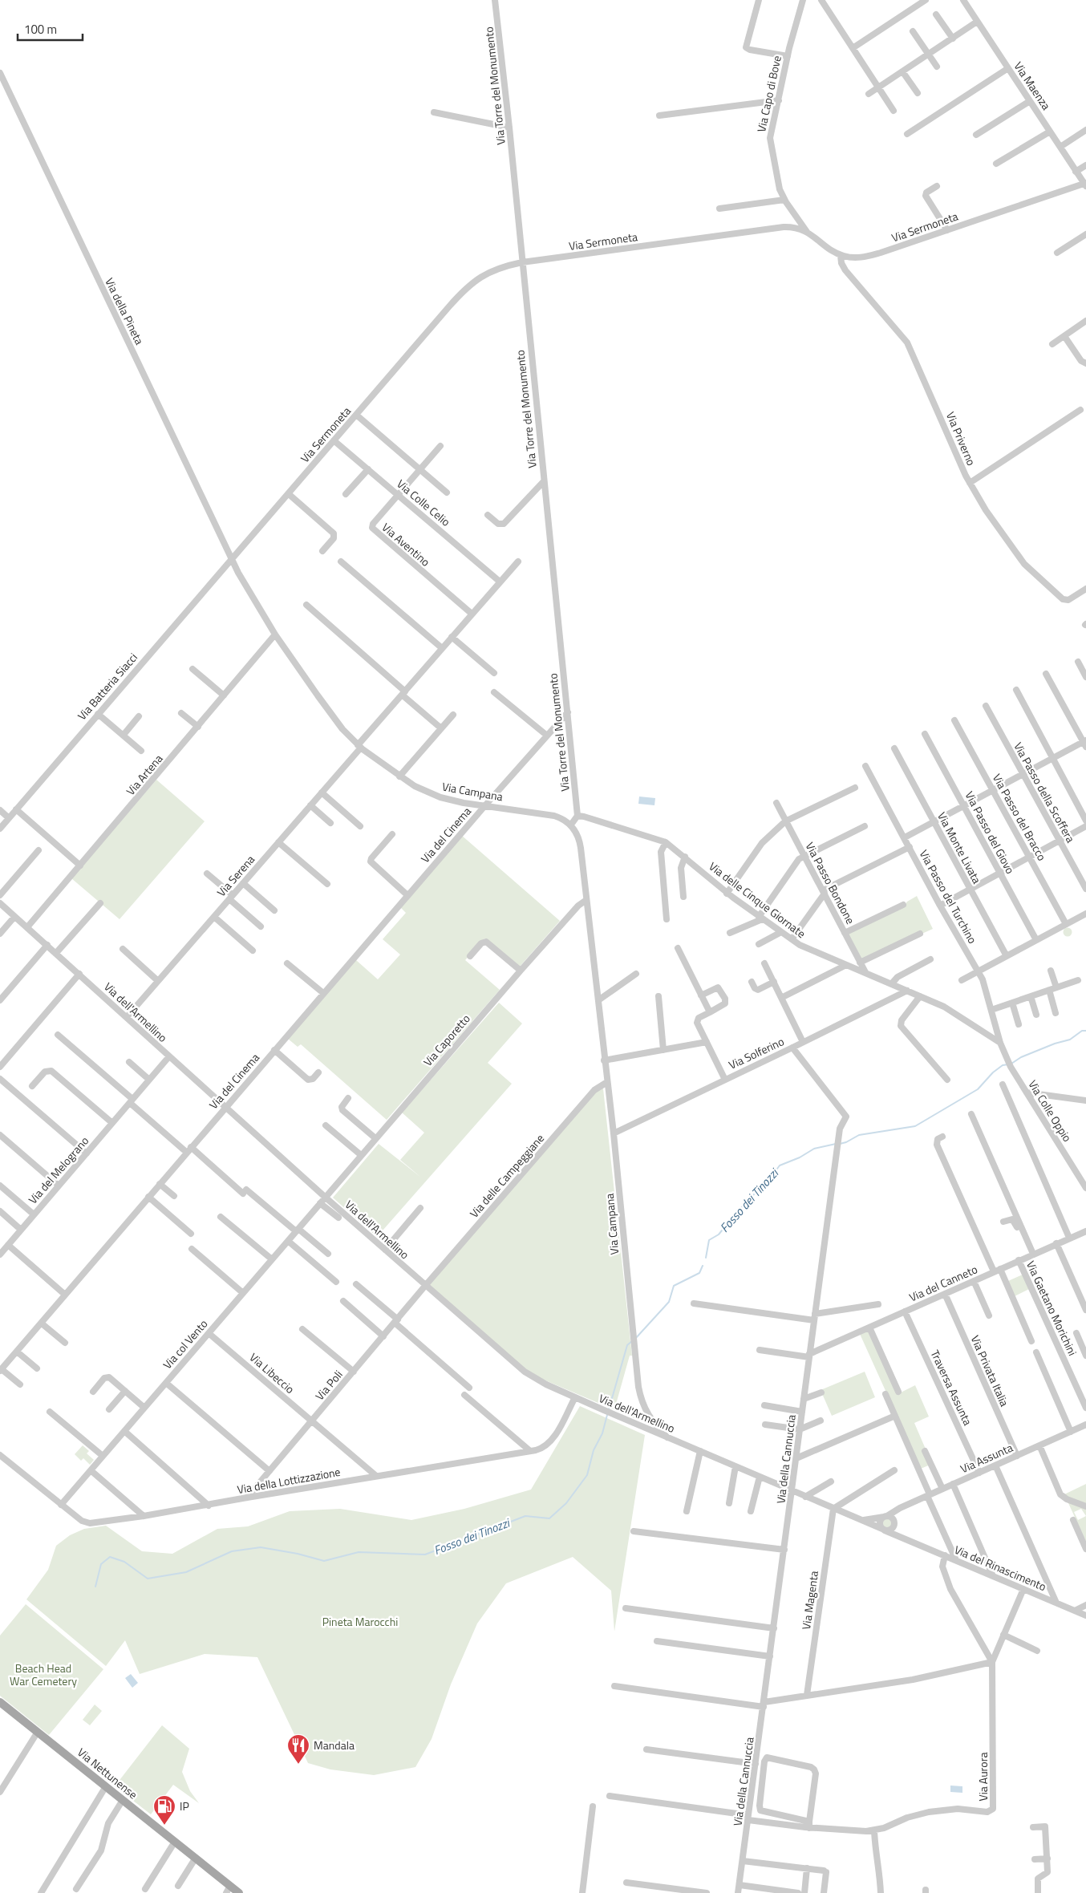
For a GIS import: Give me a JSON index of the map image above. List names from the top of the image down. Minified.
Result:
{"streets":{"main road":["Via Nettunense"],"street":["Via Torre del Monumento","Via Maenza","Via Capo di Bove","Via Sermoneta","Via della Pineta","Via Priverno","Via Colle Celio","Via Aventino","Via Batteria Siacci","Via Artena","Via Campana","Via Passo della Scoffera","Via Passo del Bracco","Via Passo del Giovo","Via del Cinema","Via Monte Livata","Via Serena","Via Passo Bondone","Via Passo del Turchino","Via delle Cinque Giornate","Via dell'Armellino","Via Caporetto","Via Solferino","Via Colle Oppio","Via del Melograno","Via delle Campeggiane","Via del Canneto","Via Gaetano Morichini","Via col Vento","Via Privata Italia","Via Libeccio","Via Poli","Traversa Assunta","Via Assunta","Via della Cannuccia","Via della Lottizzazione","Via del Rinascimento","Via Magenta","Via Aurora"]},"crossings":[["Via Torre del Monumento","Via Sermoneta"],["Via Torre del Monumento","Via del Cinema"],["Via Torre del Monumento","Via delle Cinque Giornate"],["Via Maenza","Via Sermoneta"],["Via Capo di Bove","Via Sermoneta"],["Via Sermoneta","Via della Pineta"],["Via Sermoneta","Via Priverno"],["Via Sermoneta","Via Colle Celio"],["Via Sermoneta","Via Batteria Siacci"],["Via Sermoneta","Via Campana"],["Via della Pineta","Via Batteria Siacci"],["Via della Pineta","Via Campana"],["Via Colle Celio","Via Aventino"],["Via Colle Celio","Via Serena"],["Via Aventino","Via Serena"],["Via Batteria Siacci","Via Campana"],["Via Artena","Via Campana"],["Via Artena","Via dell'Armellino"],["Via Campana","Via del Cinema"],["Via Campana","Via Serena"],["Via Campana","Via dell'Armellino"],["Via Campana","Via Caporetto"],["Via Campana","Via Solferino"],["Via Campana","Via delle Campeggiane"],["Via del Cinema","Via dell'Armellino"],["Via Serena","Via dell'Armellino"],["Via Passo Bondone","Via delle Cinque Giornate"],["Via Passo del Turchino","Via delle Cinque Giornate"],["Via Passo del Turchino","Via Colle Oppio"],["Via delle Cinque Giornate","Via Solferino"],["Via delle Cinque Giornate","Via Colle Oppio"],["Via dell'Armellino","Via Caporetto"],["Via dell'Armellino","Via del Melograno"],["Via dell'Armellino","Via delle Campeggiane"],["Via dell'Armellino","Via col Vento"],["Via dell'Armellino","Via Poli"],["Via dell'Armellino","Via della Cannuccia"],["Via dell'Armellino","Via della Lottizzazione"],["Via dell'Armellino","Via del Rinascimento"],["Via Caporetto","Via col Vento"],["Via Solferino","Via della Cannuccia"],["Via delle Campeggiane","Via Poli"],["Via del Canneto","Via Gaetano Morichini"],["Via del Canneto","Via Privata Italia"],["Via del Canneto","Traversa Assunta"],["Via del Canneto","Via della Cannuccia"],["Via col Vento","Via Libeccio"],["Via col Vento","Via della Lottizzazione"],["Via Privata Italia","Via Assunta"],["Via Libeccio","Via Poli"],["Via Libeccio","Via della Lottizzazione"],["Via Poli","Via della Lottizzazione"],["Traversa Assunta","Via Assunta"],["Via Assunta","Via del Rinascimento"],["Via della Cannuccia","Via del Rinascimento"],["Via della Cannuccia","Via Aurora"],["Via del Rinascimento","Via Magenta"],["Via del Rinascimento","Via Aurora"]],"water":["Fosso dei Tinozzi"],"parks":["Pineta Marocchi","Beach Head War Cemetery"],"places":{"restaurant":["Mandala"],"fuel station":["IP"]},"scale_bar":"100 m"}
